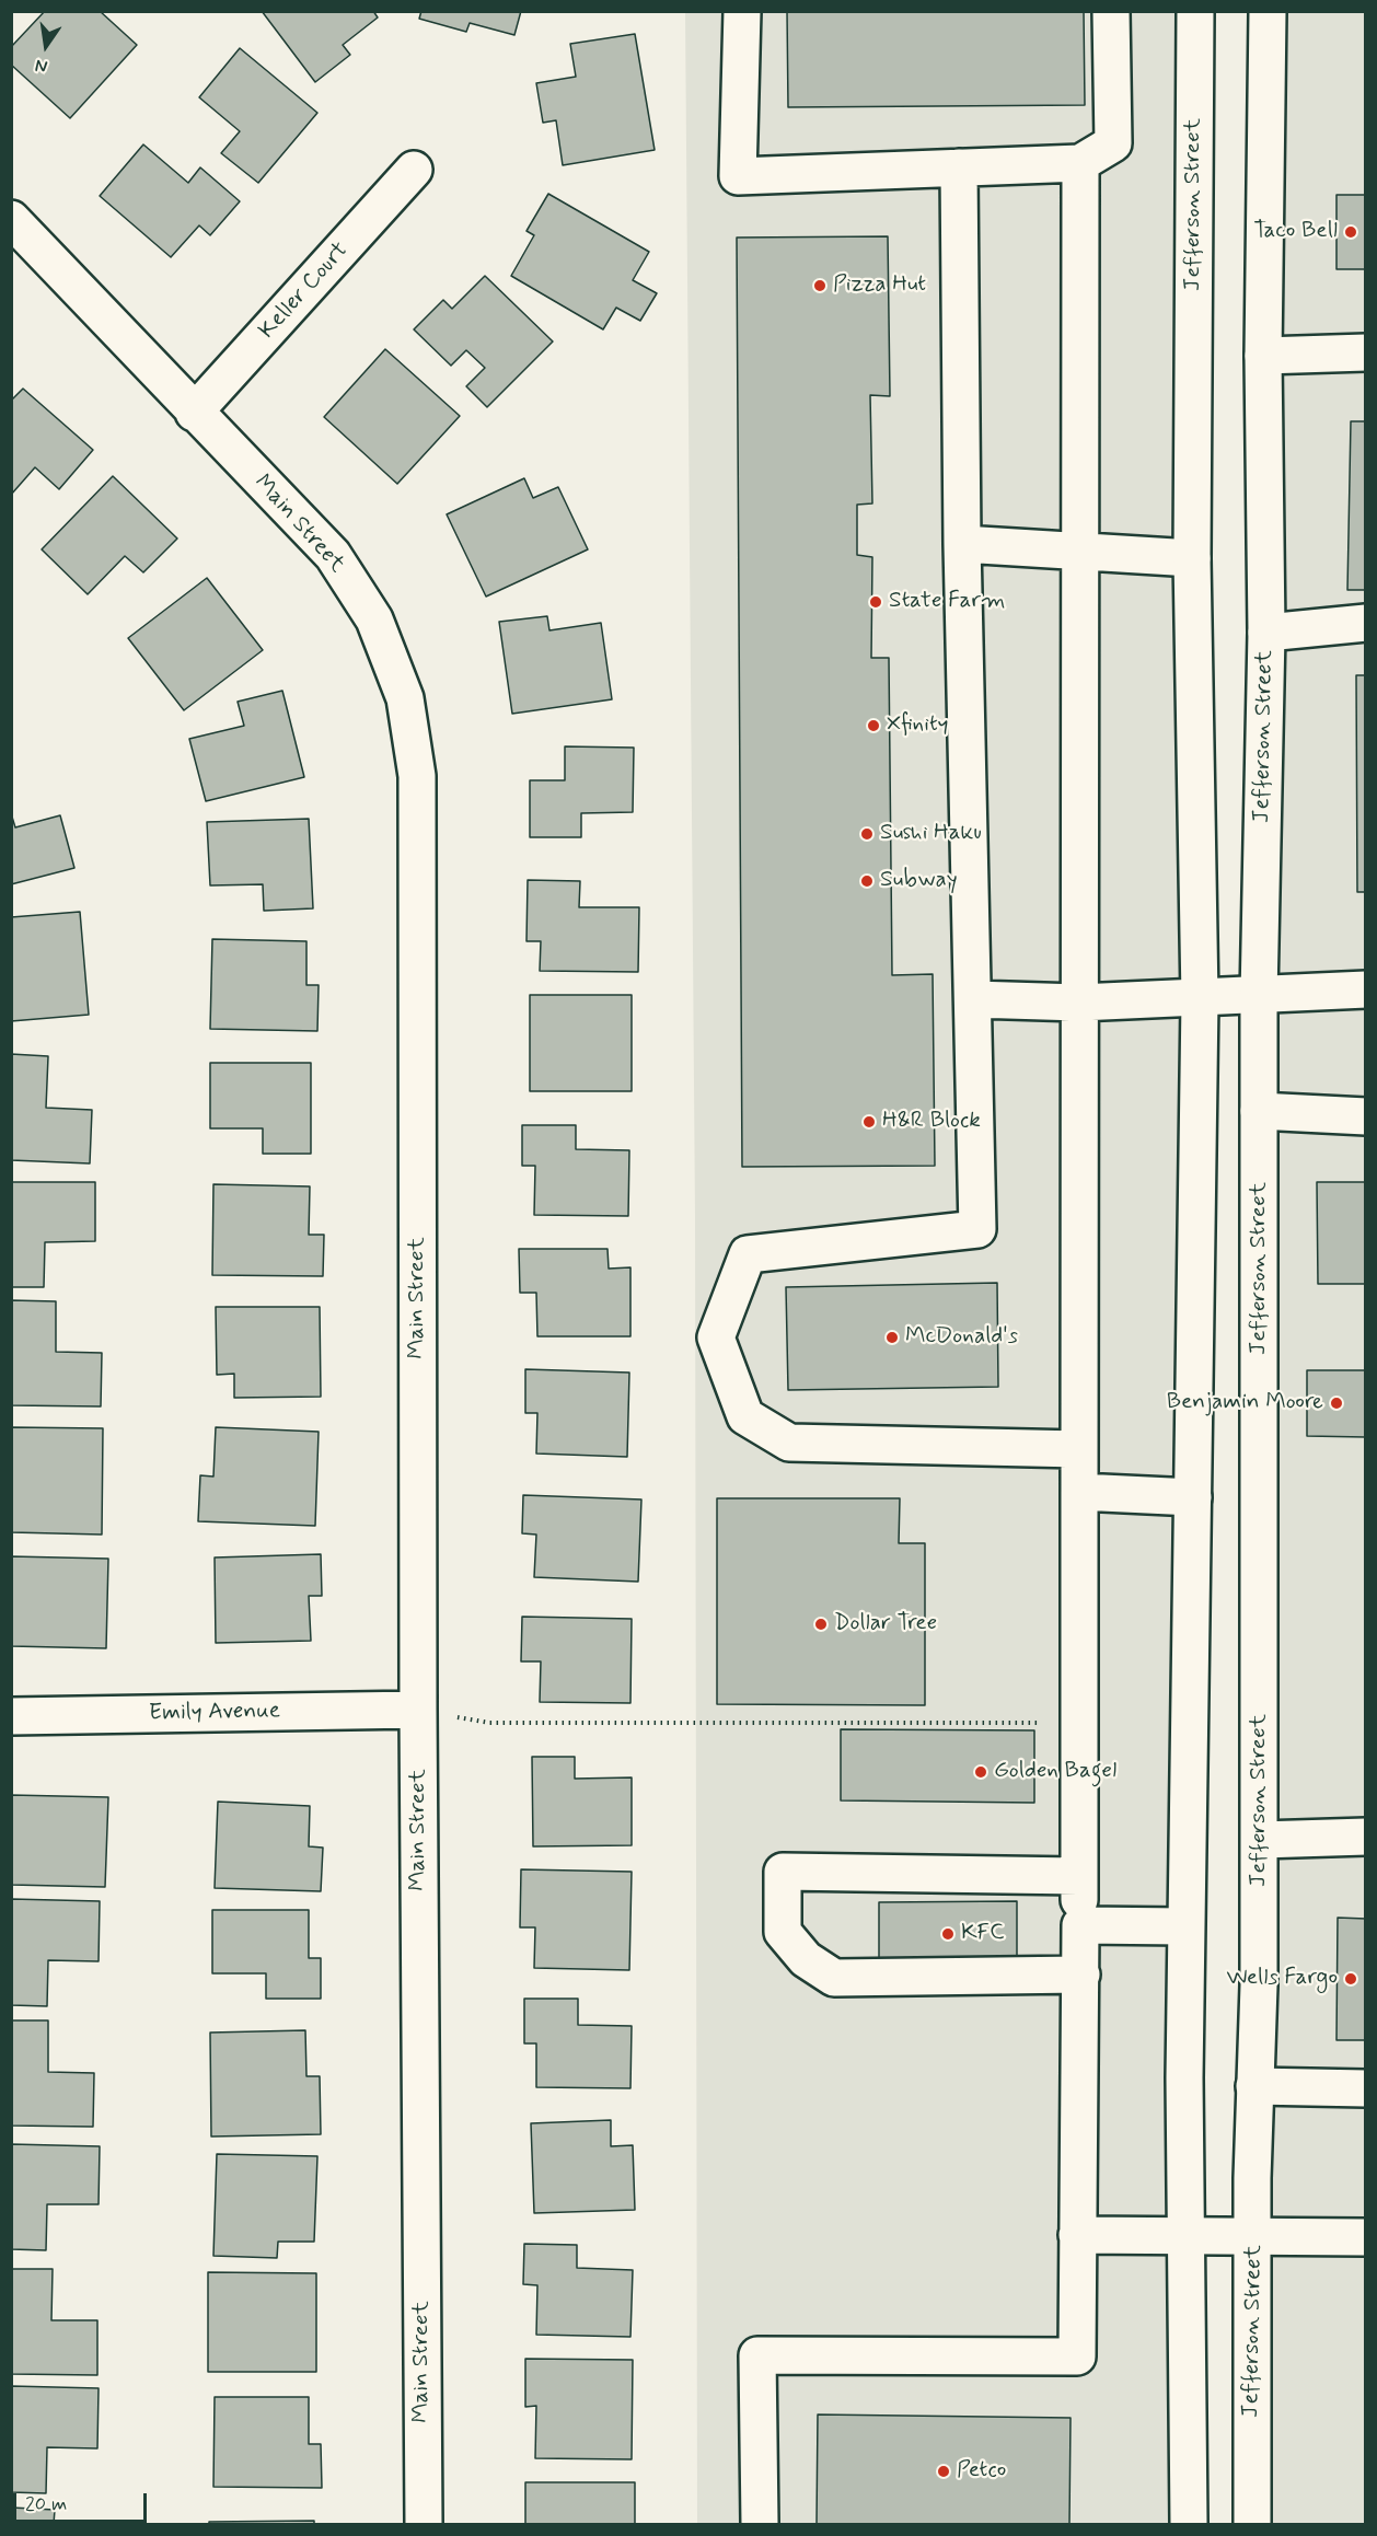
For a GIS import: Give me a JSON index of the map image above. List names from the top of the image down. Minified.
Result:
{"streets":{"main road":["Jefferson Street","Keller Court","Main Street","Emily Avenue"]},"crossings":[["Keller Court","Main Street"],["Main Street","Emily Avenue"]],"places":["Taco Bell","Pizza Hut","State Farm","Xfinity","Sushi Haku","Subway","H&R Block","McDonald's","Benjamin Moore","Dollar Tree","Golden Bagel","KFC","Wells Fargo","Petco"],"scale_bar":"20 m","north":"bottom"}
